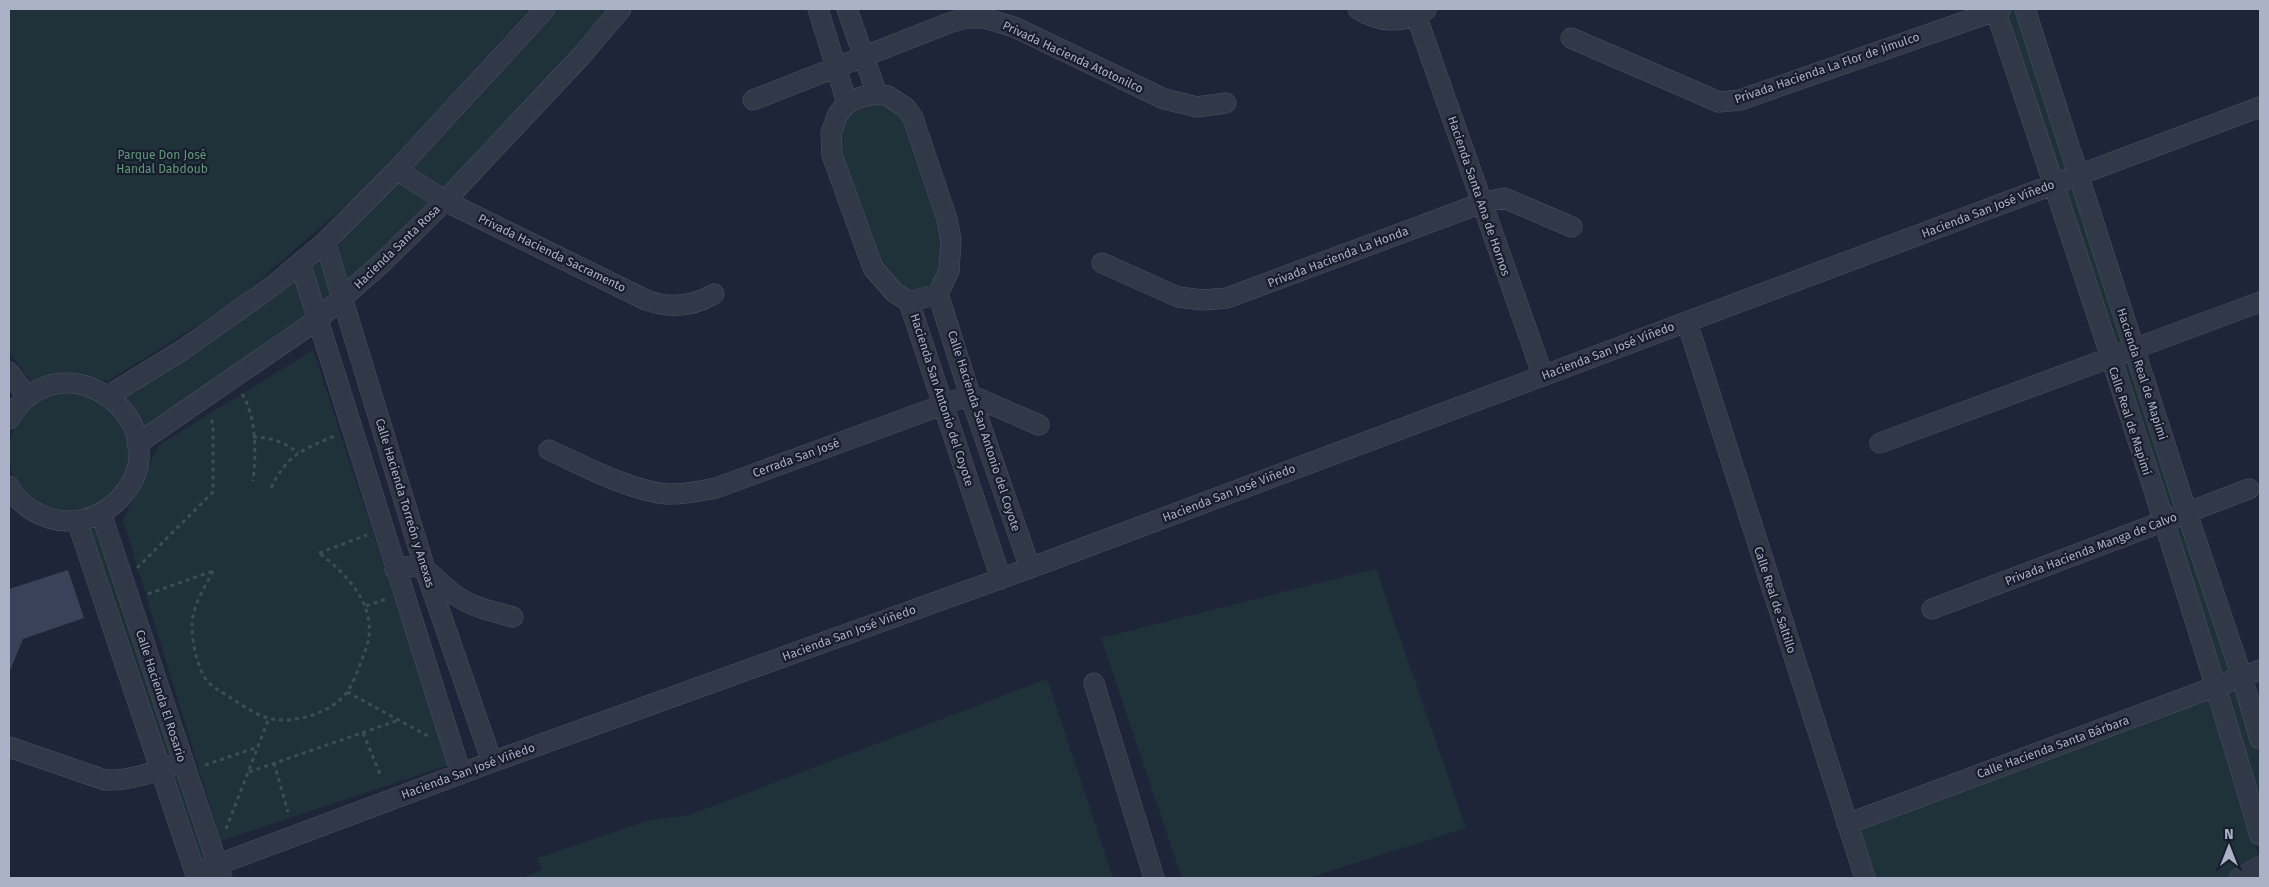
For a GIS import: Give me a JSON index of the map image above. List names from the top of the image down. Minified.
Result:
{"streets":{"street":["Privada Hacienda Atotonilco","Privada Hacienda La Flor de Jimulco","Hacienda Santa Ana de Hornos","Hacienda San José Viñedo","Hacienda Santa Rosa","Privada Hacienda Sacramento","Privada Hacienda La Honda","Hacienda Real de Mapimi","Hacienda San Antonio del Coyote","Calle Real de Mapimí","Calle Hacienda San Antonio del Coyote","Cerrada San José","Calle Hacienda Torreón y Anexas","Privada Hacienda Manga de Calvo","Calle Real de Saltillo","Calle Hacienda El Rosario","Calle Hacienda Santa Bárbara"]},"crossings":[["Privada Hacienda La Flor de Jimulco","Calle Real de Mapimí"],["Hacienda Santa Ana de Hornos","Hacienda San José Viñedo"],["Hacienda Santa Ana de Hornos","Privada Hacienda La Honda"],["Hacienda San José Viñedo","Hacienda Real de Mapimi"],["Hacienda San José Viñedo","Hacienda San Antonio del Coyote"],["Hacienda San José Viñedo","Calle Real de Mapimí"],["Hacienda San José Viñedo","Calle Hacienda San Antonio del Coyote"],["Hacienda San José Viñedo","Calle Hacienda Torreón y Anexas"],["Hacienda San José Viñedo","Calle Real de Saltillo"],["Hacienda San José Viñedo","Calle Hacienda El Rosario"],["Hacienda Santa Rosa","Privada Hacienda Sacramento"],["Hacienda Santa Rosa","Calle Hacienda Torreón y Anexas"],["Hacienda Real de Mapimi","Privada Hacienda Manga de Calvo"],["Hacienda Real de Mapimi","Calle Hacienda Santa Bárbara"],["Hacienda San Antonio del Coyote","Cerrada San José"],["Calle Real de Mapimí","Privada Hacienda Manga de Calvo"],["Calle Real de Mapimí","Calle Hacienda Santa Bárbara"],["Calle Hacienda San Antonio del Coyote","Cerrada San José"],["Calle Real de Saltillo","Calle Hacienda Santa Bárbara"]],"parks":["Parque Don José Handal Dabdoub"],"north":"top"}
